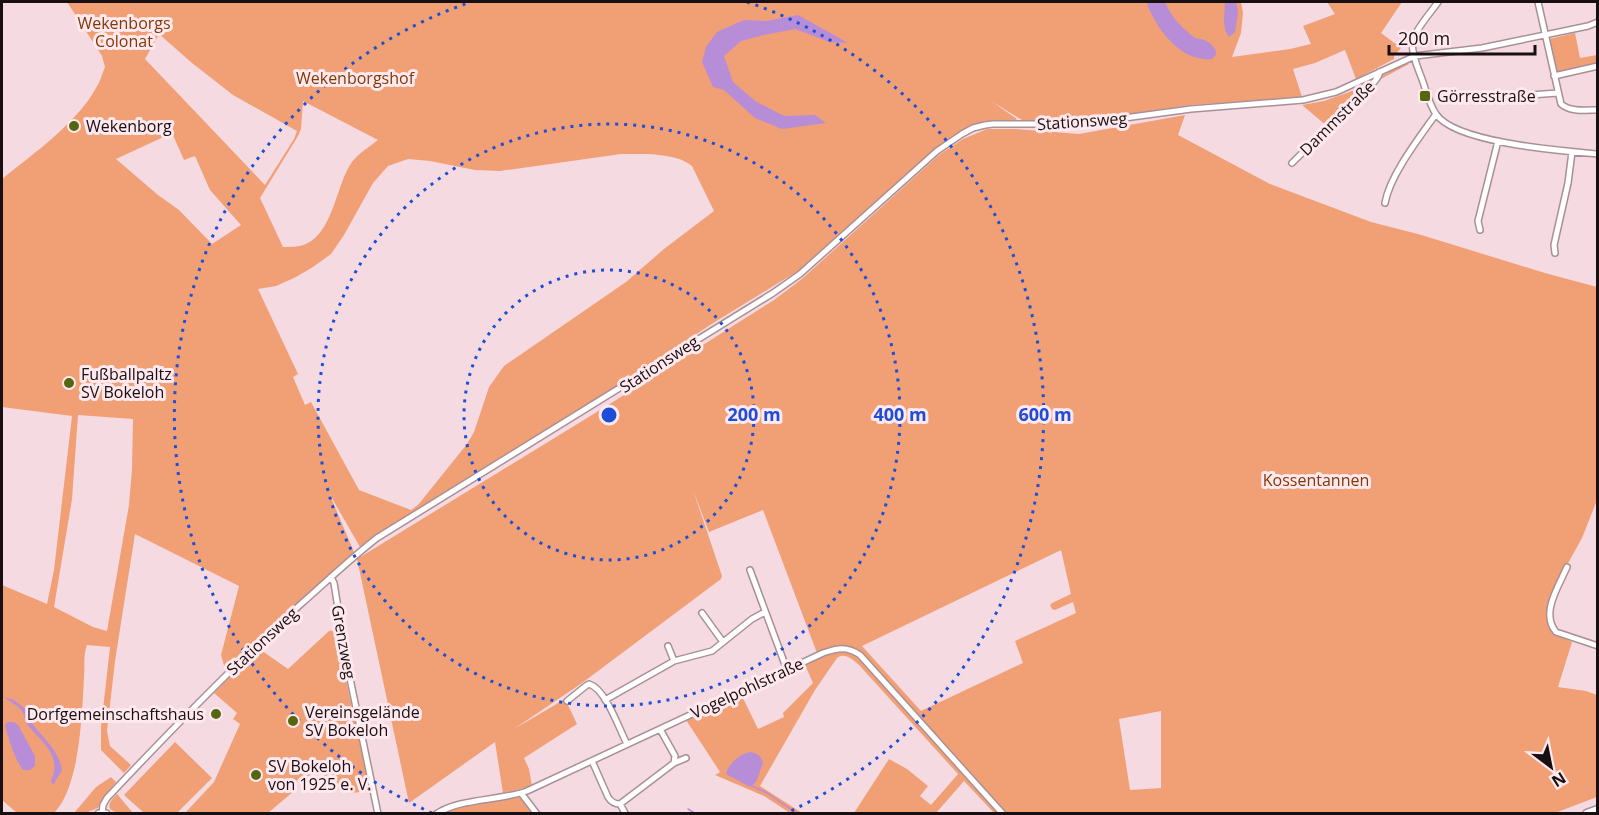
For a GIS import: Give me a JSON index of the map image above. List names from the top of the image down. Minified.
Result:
{"streets":{"street":["Dammstraße","Stationsweg","Grenzweg","Vogelpohlstraße"]},"crossings":[["Dammstraße","Stationsweg"],["Stationsweg","Grenzweg"]],"parks":["Wekenborgs Colonat","Wekenborgshof","Kossentannen"],"places":{"transit":["Görresstraße"],"other":["Wekenborg","Fußballpaltz SV Bokeloh","Dorfgemeinschaftshaus","Vereinsgelände SV Bokeloh","SV Bokeloh von 1925 e. V."]},"scale_bar":"200 m","north":"bottom right","rings":["200 m","400 m","600 m"]}
